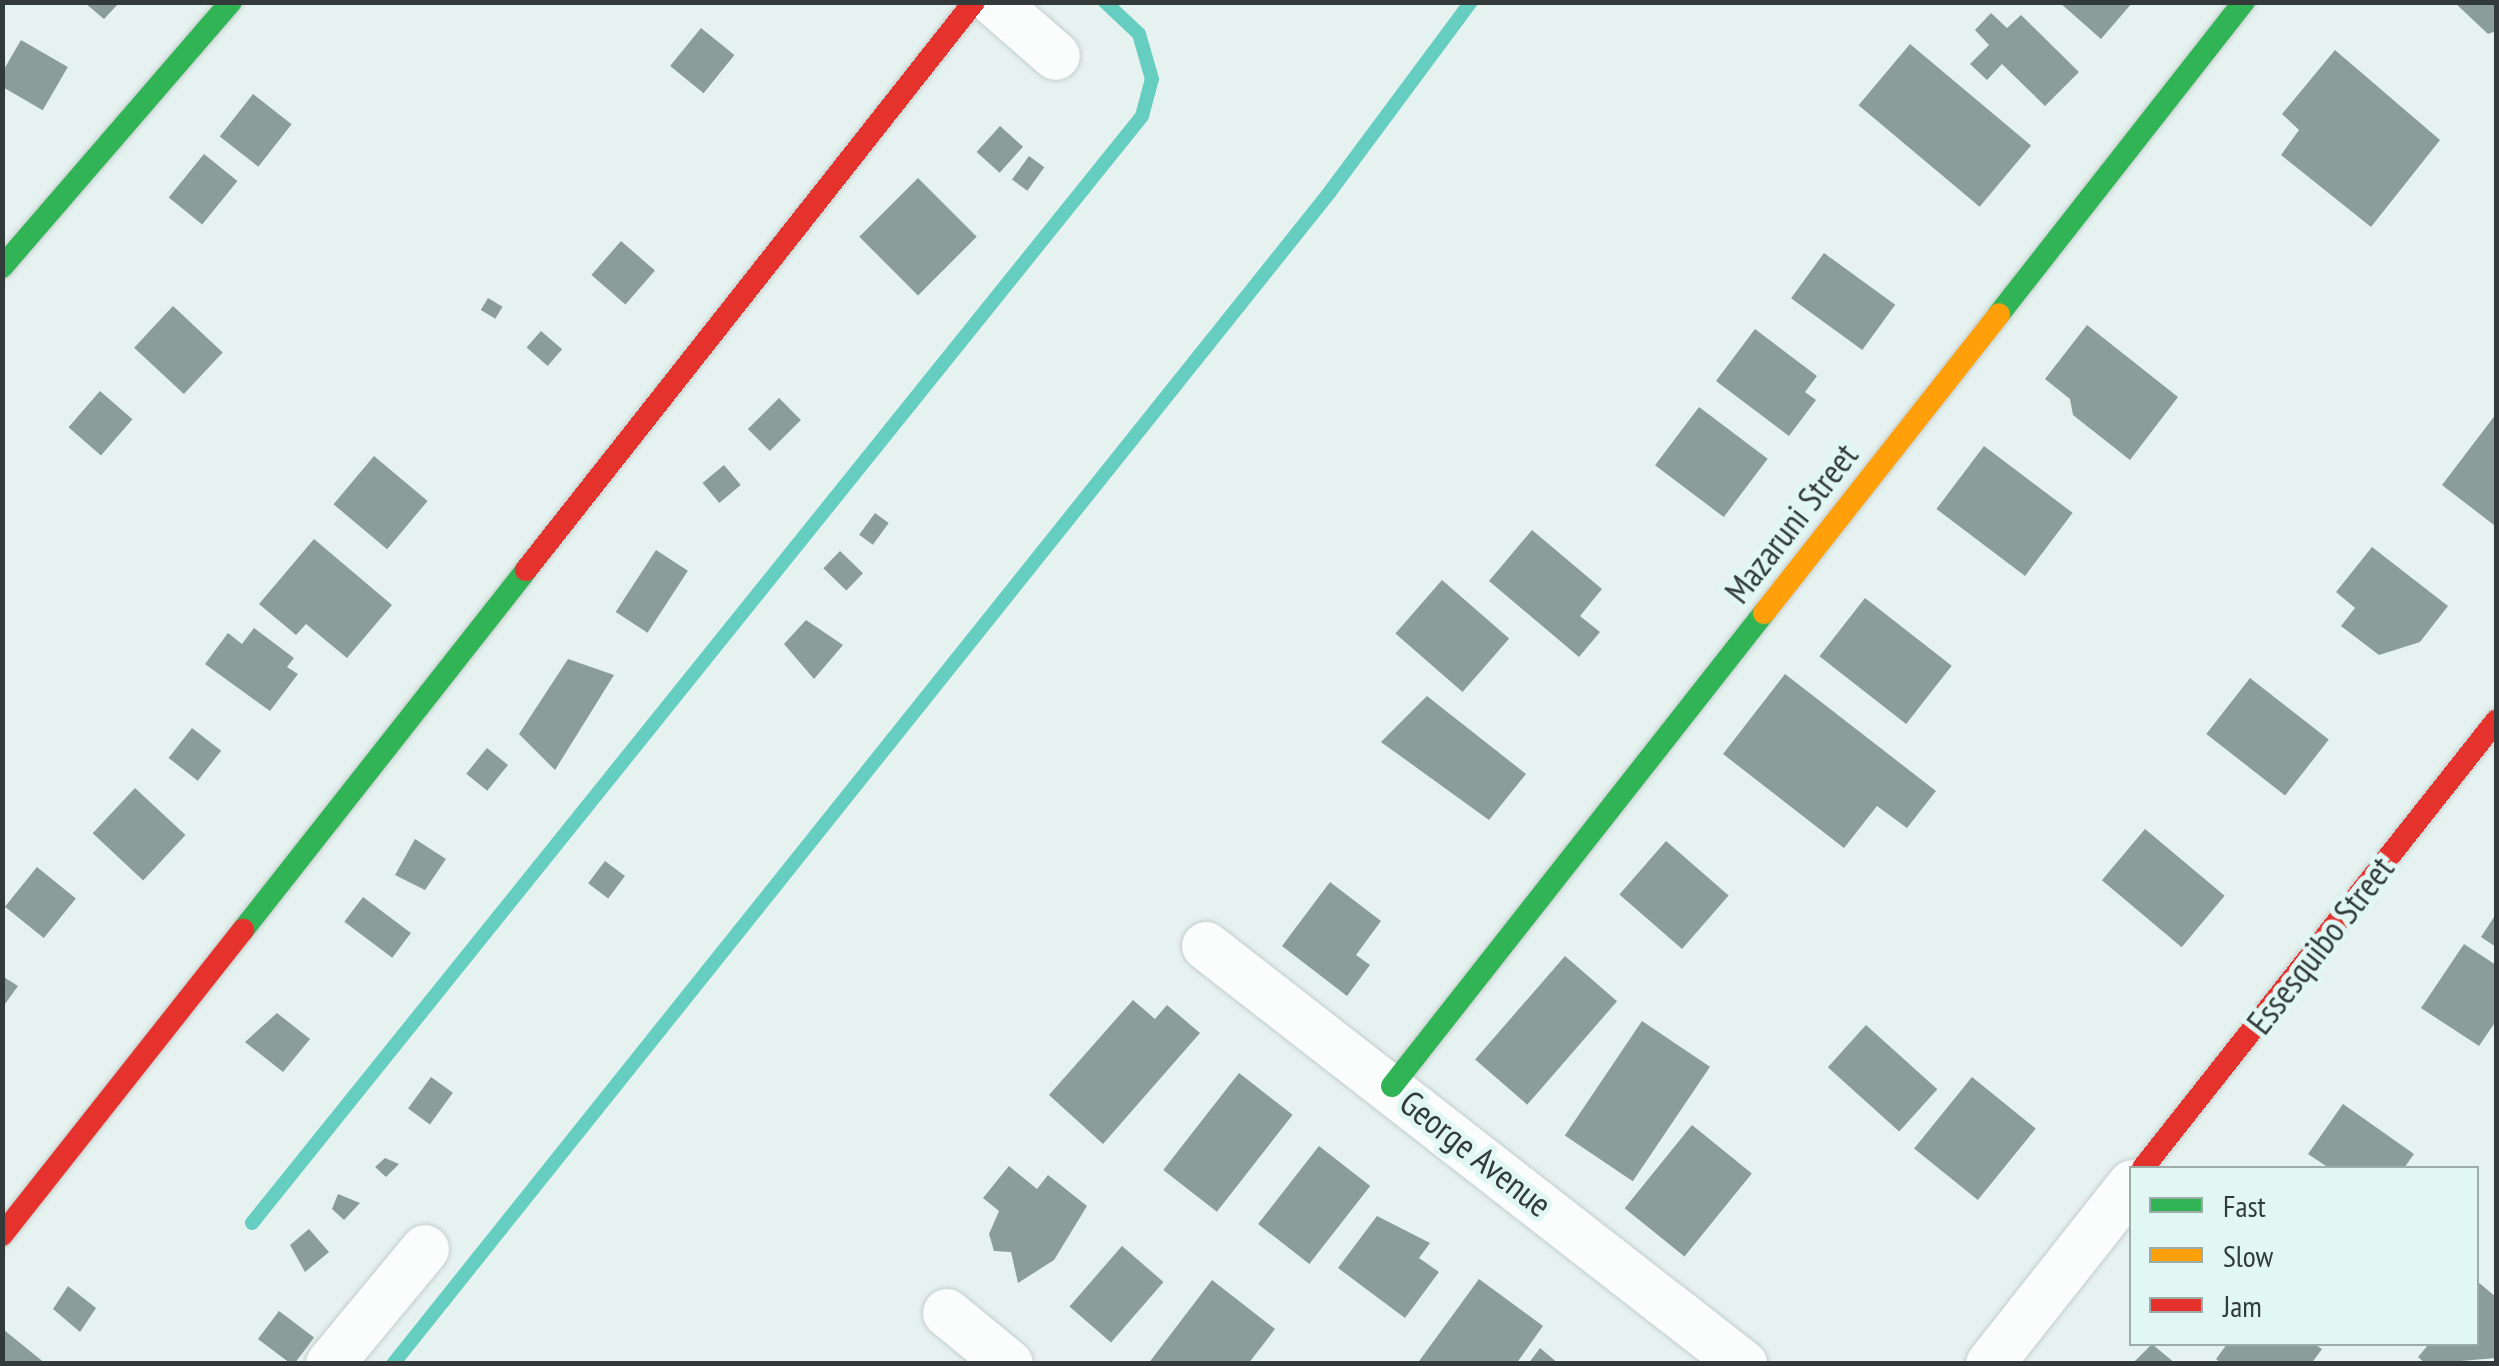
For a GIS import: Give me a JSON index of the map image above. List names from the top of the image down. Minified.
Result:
{"streets":{"street":["Mazaruni Street","Essesquibo Street","George Avenue"]},"crossings":[["Mazaruni Street","George Avenue"]],"legend":["Fast","Slow","Jam"]}
